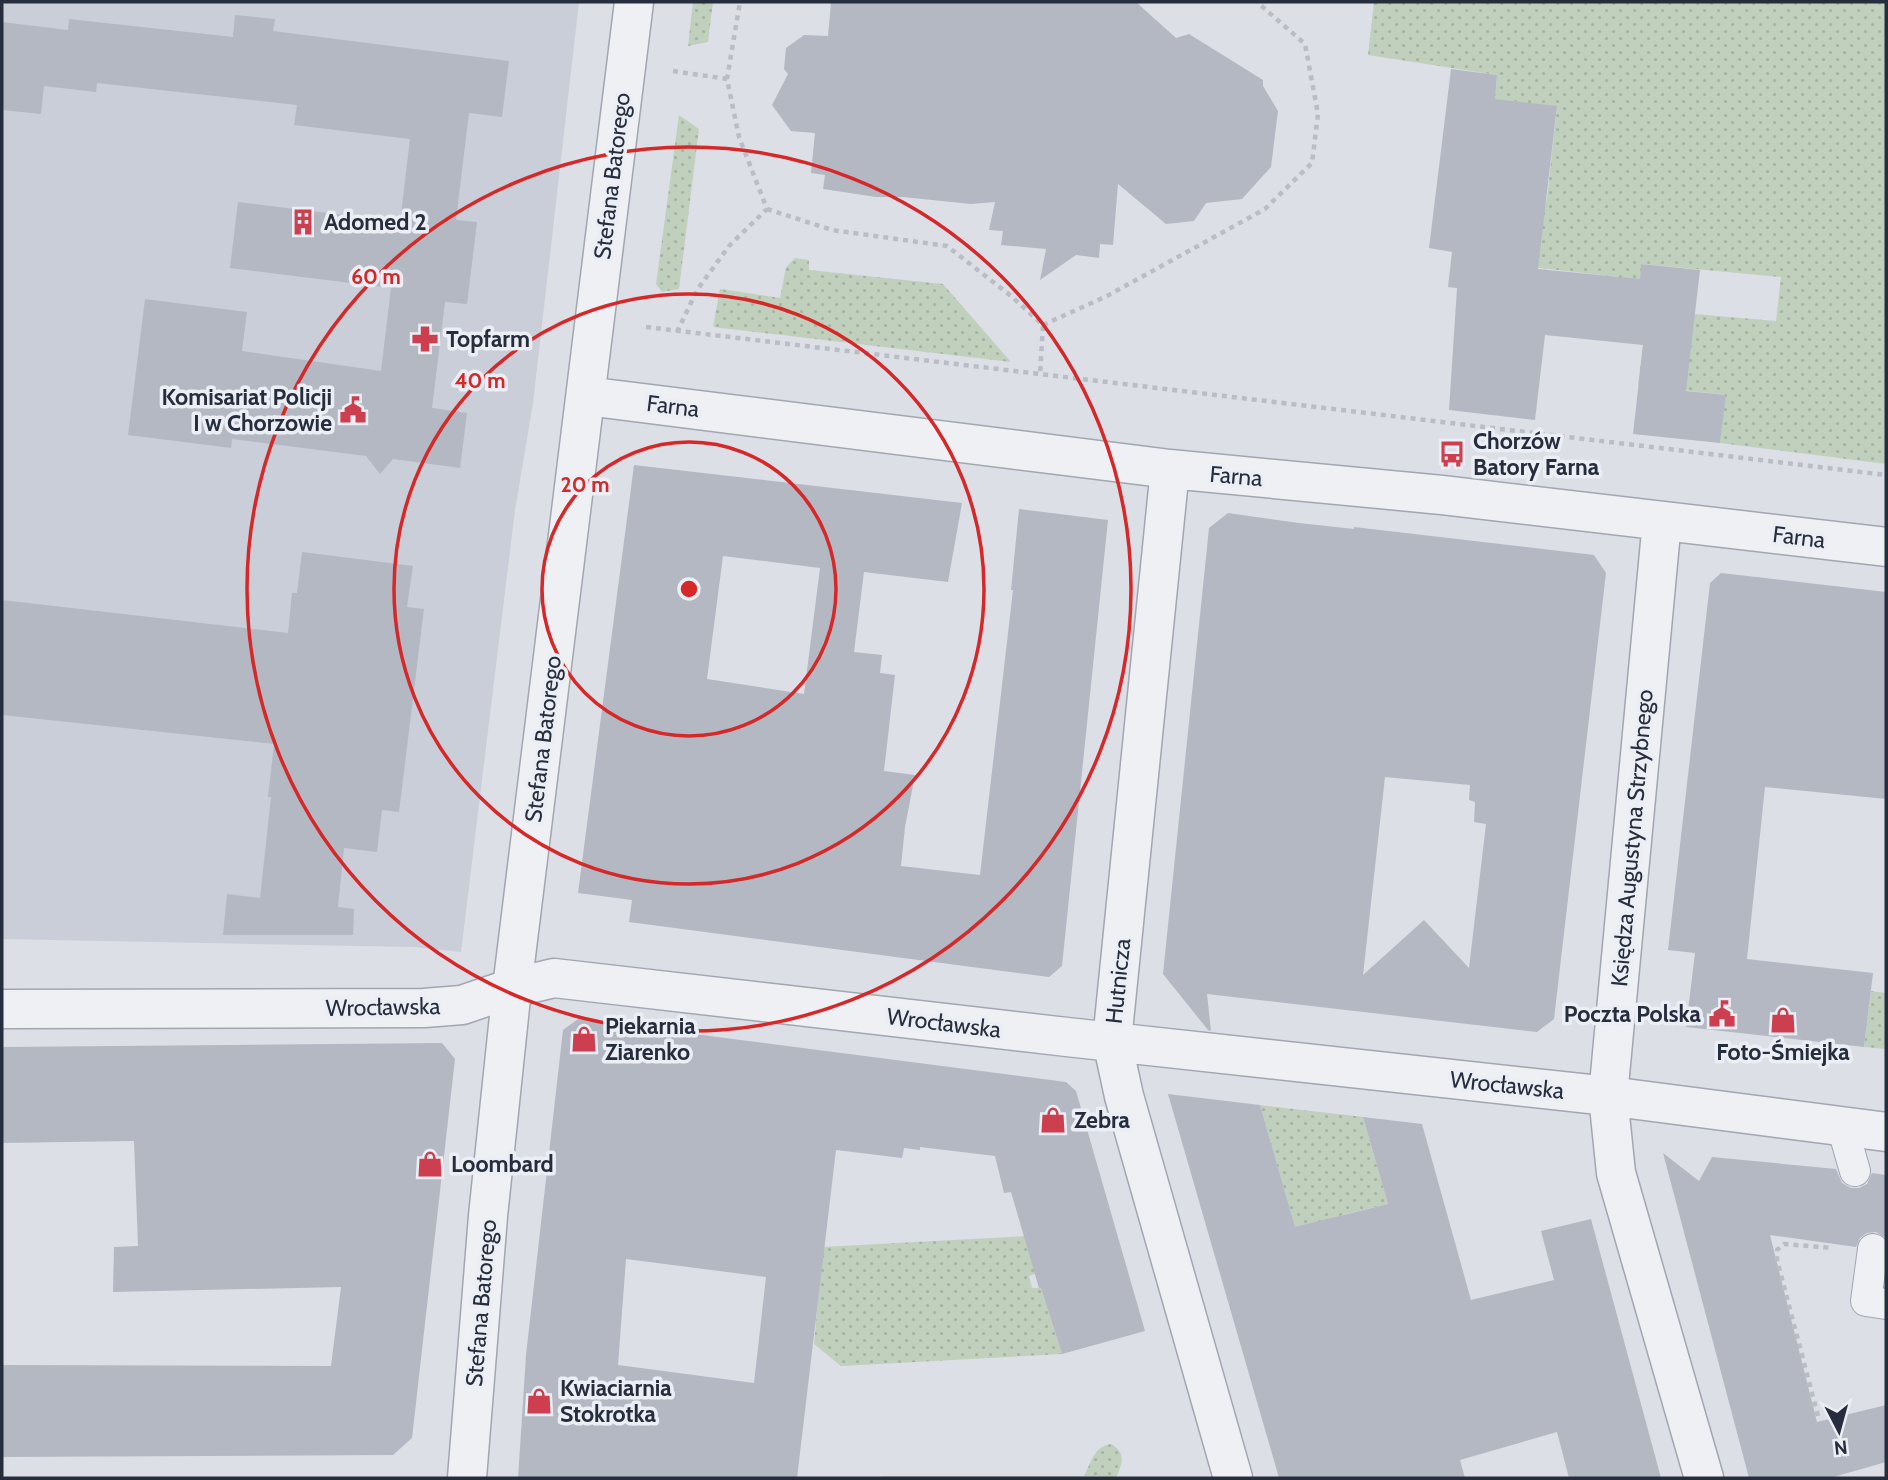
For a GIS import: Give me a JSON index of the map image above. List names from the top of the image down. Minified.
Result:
{"streets":{"street":["Stefana Batorego","Farna","Księdza Augustyna Strzybnego","Hutnicza","Wrocławska"]},"crossings":[["Stefana Batorego","Farna"],["Stefana Batorego","Wrocławska"],["Farna","Księdza Augustyna Strzybnego"],["Farna","Hutnicza"],["Księdza Augustyna Strzybnego","Wrocławska"],["Hutnicza","Wrocławska"]],"places":{"building":["Adomed 2"],"pharmacy":["Topfarm"],"public building":["Komisariat Policji I w Chorzowie","Poczta Polska"],"bus stop":["Chorzów Batory Farna"],"shop":["Foto-Śmiejka","Piekarnia Ziarenko","Zebra","Loombard","Kwiaciarnia Stokrotka"]},"north":"bottom","rings":["60 m","40 m","20 m"]}
